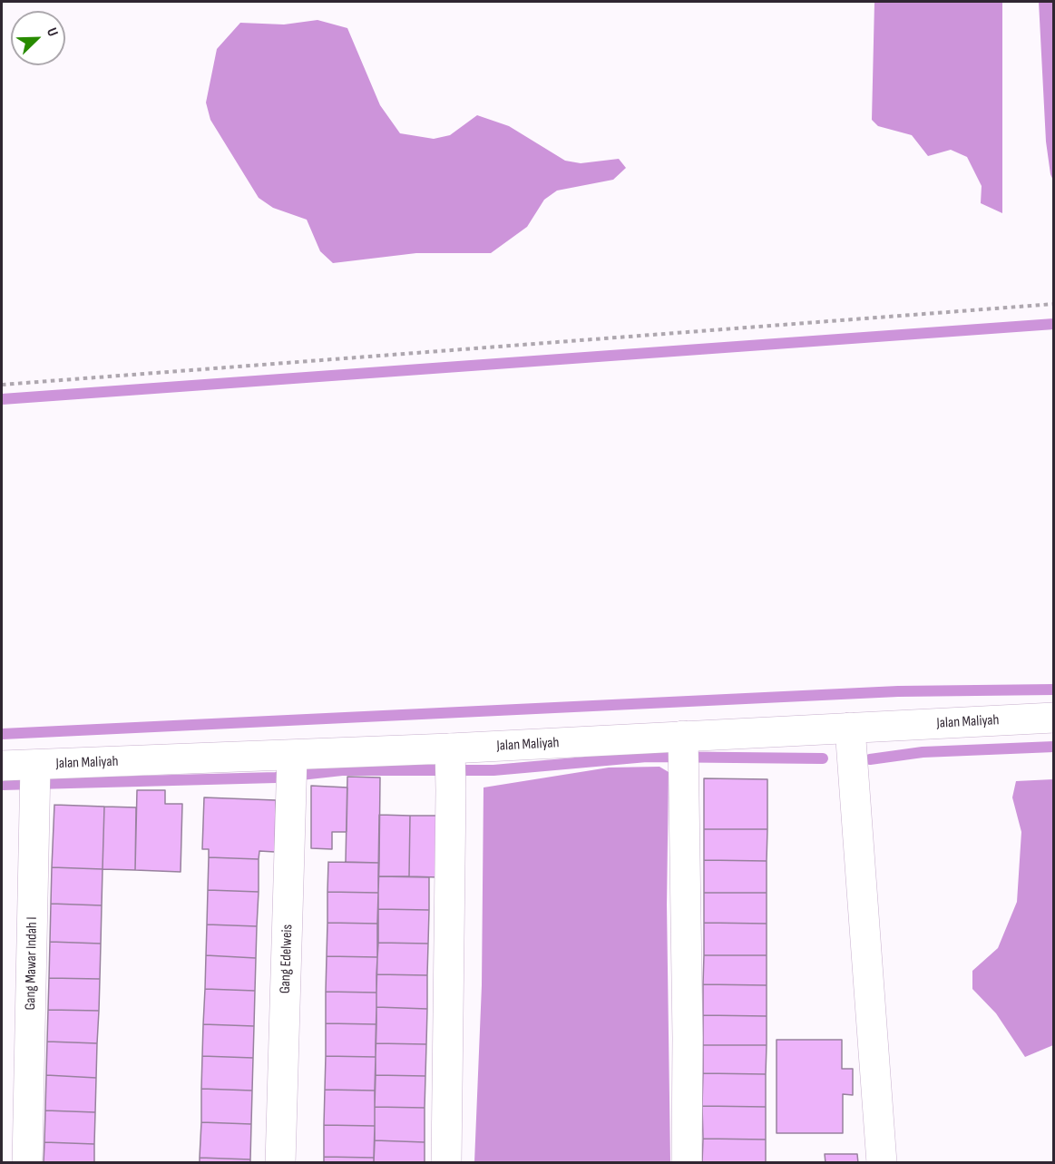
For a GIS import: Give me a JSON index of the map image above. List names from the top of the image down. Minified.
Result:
{"streets":{"street":["Jalan Maliyah","Gang Edelweis","Gang Mawar Indah I"]},"crossings":[["Jalan Maliyah","Gang Edelweis"],["Jalan Maliyah","Gang Mawar Indah I"]],"north":"top right"}
